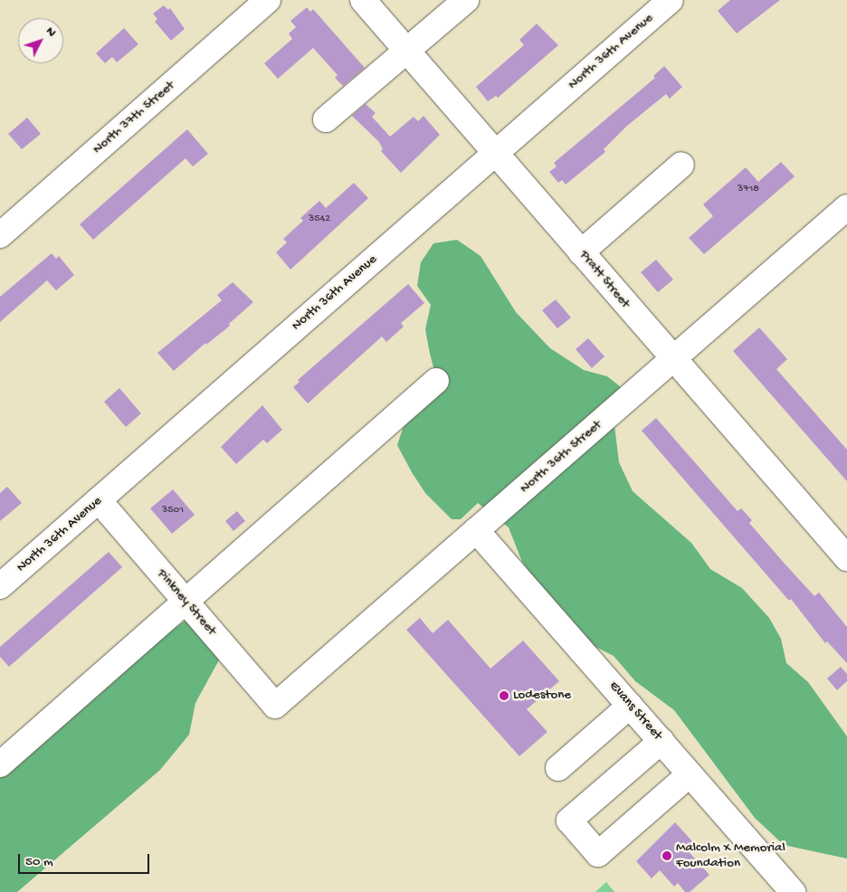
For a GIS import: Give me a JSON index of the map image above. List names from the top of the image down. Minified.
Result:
{"streets":{"street":["North 36th Avenue","North 37th Street","Pratt Street","North 36th Street","Pinkney Street","Evans Street"]},"crossings":[["North 36th Avenue","Pratt Street"],["North 36th Avenue","Pinkney Street"],["Pratt Street","North 36th Street"],["North 36th Street","Pinkney Street"],["North 36th Street","Evans Street"]],"places":["Lodestone","Malcolm X Memorial Foundation"],"house_numbers":["3718","3542","3501"],"scale_bar":"50 m","north":"top right"}
